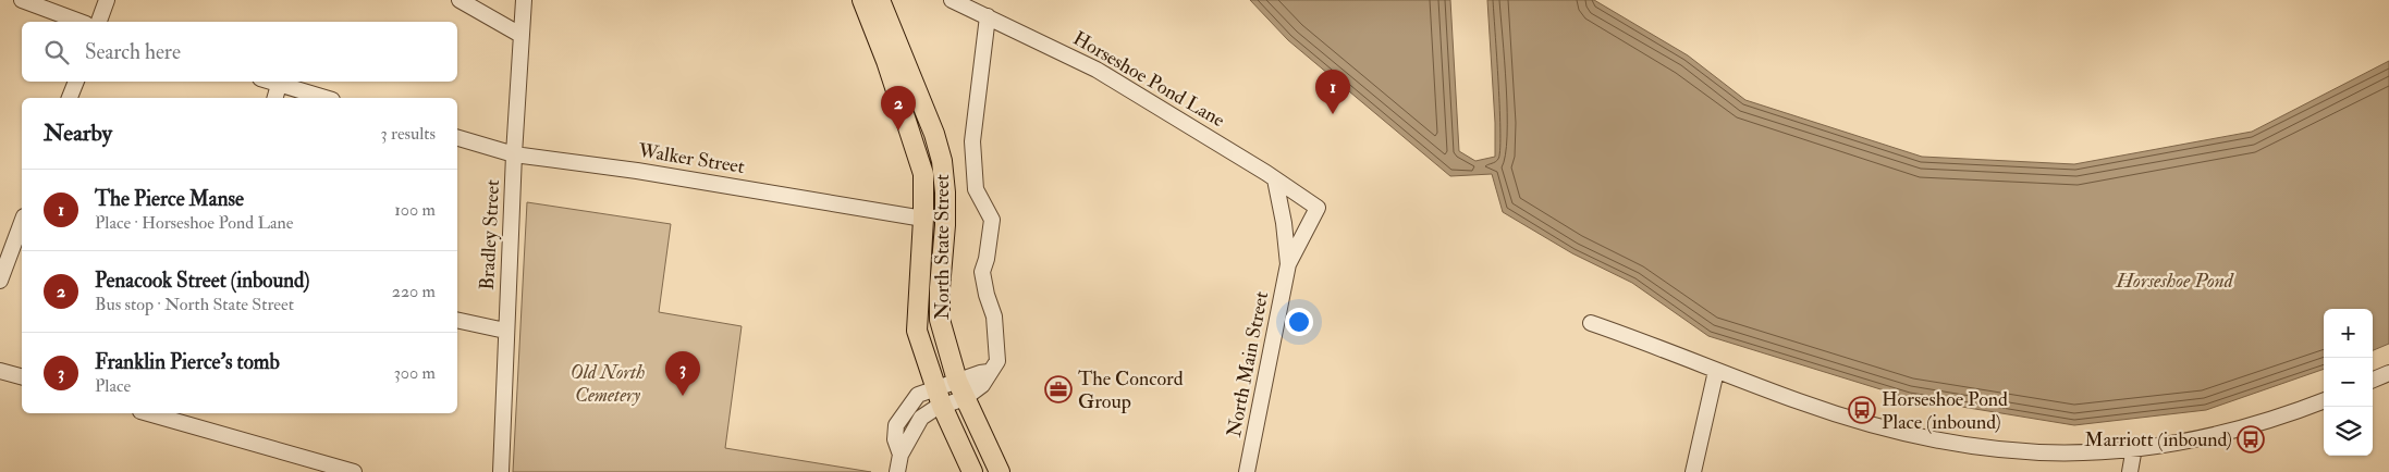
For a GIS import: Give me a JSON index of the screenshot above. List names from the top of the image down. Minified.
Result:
{"streets":{"main road":["North State Street"],"street":["Horseshoe Pond Lane","Walker Street","Bradley Street","North Main Street"]},"crossings":[["Horseshoe Pond Lane","North Main Street"],["Walker Street","Bradley Street"],["Walker Street","North State Street"]],"water":["Horseshoe Pond"],"parks":["Old North Cemetery"],"places":{"office":["The Concord Group"],"bus stop":["Horseshoe Pond Place (inbound)","Marriott (inbound)"]},"page":{"search":"Search here","pins":["1","2","3"],"heading":["Nearby","3 results"],"list":[{"mark":"1","name":"The Pierce Manse","note":"Place · Horseshoe Pond Lane","value":"100 m"},{"mark":"2","name":"Penacook Street (inbound)","note":"Bus stop · North State Street","value":"220 m"},{"mark":"3","name":"Franklin Pierce's tomb","note":"Place","value":"300 m"}],"map_buttons":["+","−"]}}
